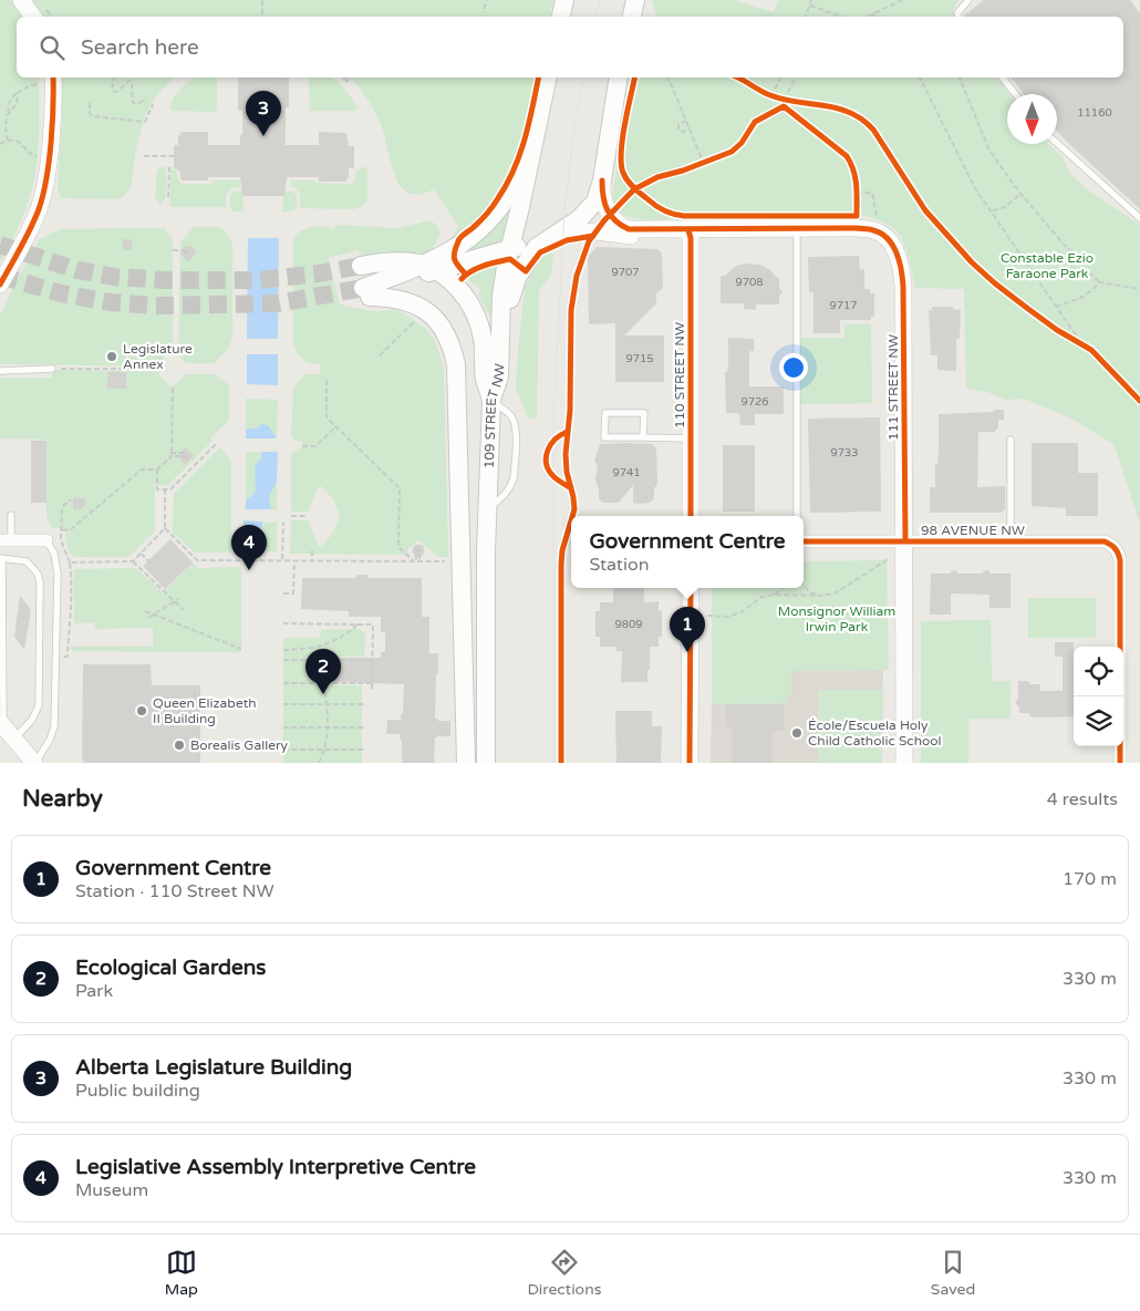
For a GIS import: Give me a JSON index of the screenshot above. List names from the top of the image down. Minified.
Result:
{"streets":{"main road":["109 STREET NW"],"street":["110 STREET NW","111 STREET NW","98 AVENUE NW"]},"crossings":[["111 STREET NW","98 AVENUE NW"]],"parks":["Constable Ezio Faraone Park","Monsignor William Irwin Park"],"places":["Legislature Annex","Queen Elizabeth II Building","École/Escuela Holy Child Catholic School","Borealis Gallery"],"house_numbers":["11160","9707","9708","9717","9715","9726","9733","9741","9809"],"north":"bottom","page":{"search":"Search here","pins":["3","4","1","2"],"popup":["Government Centre","Station"],"heading":["Nearby","4 results"],"list":[{"mark":"1","name":"Government Centre","note":"Station · 110 Street NW","value":"170 m"},{"mark":"2","name":"Ecological Gardens","note":"Park","value":"330 m"},{"mark":"3","name":"Alberta Legislature Building","note":"Public building","value":"330 m"},{"mark":"4","name":"Legislative Assembly Interpretive Centre","note":"Museum","value":"330 m"}],"nav":["Map","Directions","Saved"]}}
